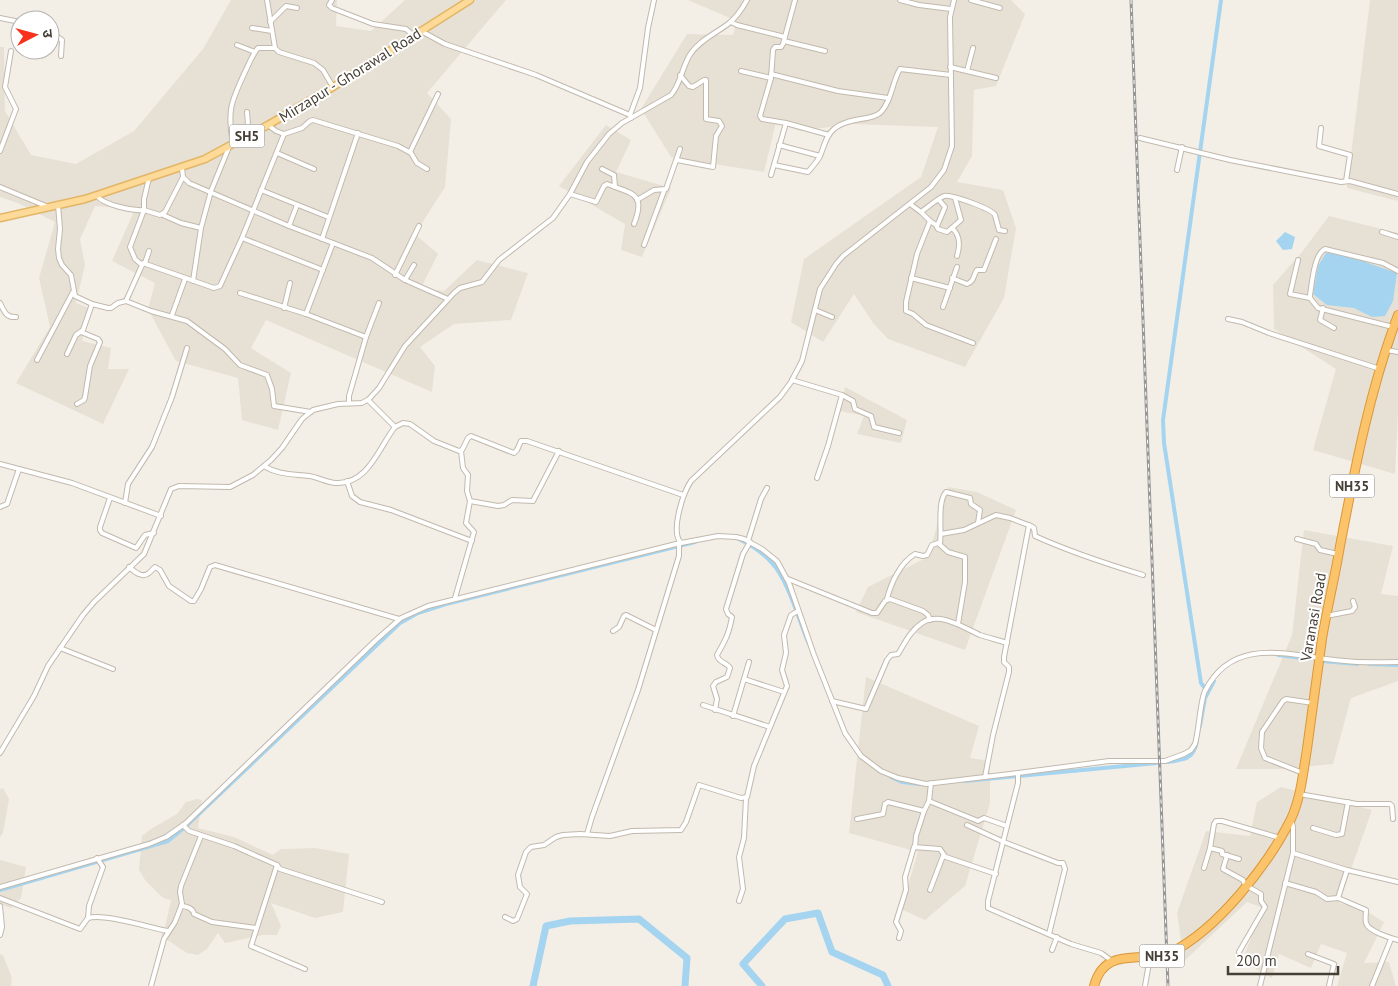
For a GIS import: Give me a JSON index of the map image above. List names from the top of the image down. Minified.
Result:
{"streets":{"highway":["NH35","Varanasi Road"],"main road":["Mirzapur - Ghorawal Road","SH5"]},"crossings":[["NH35","Varanasi Road"]],"scale_bar":"200 m","north":"right"}
